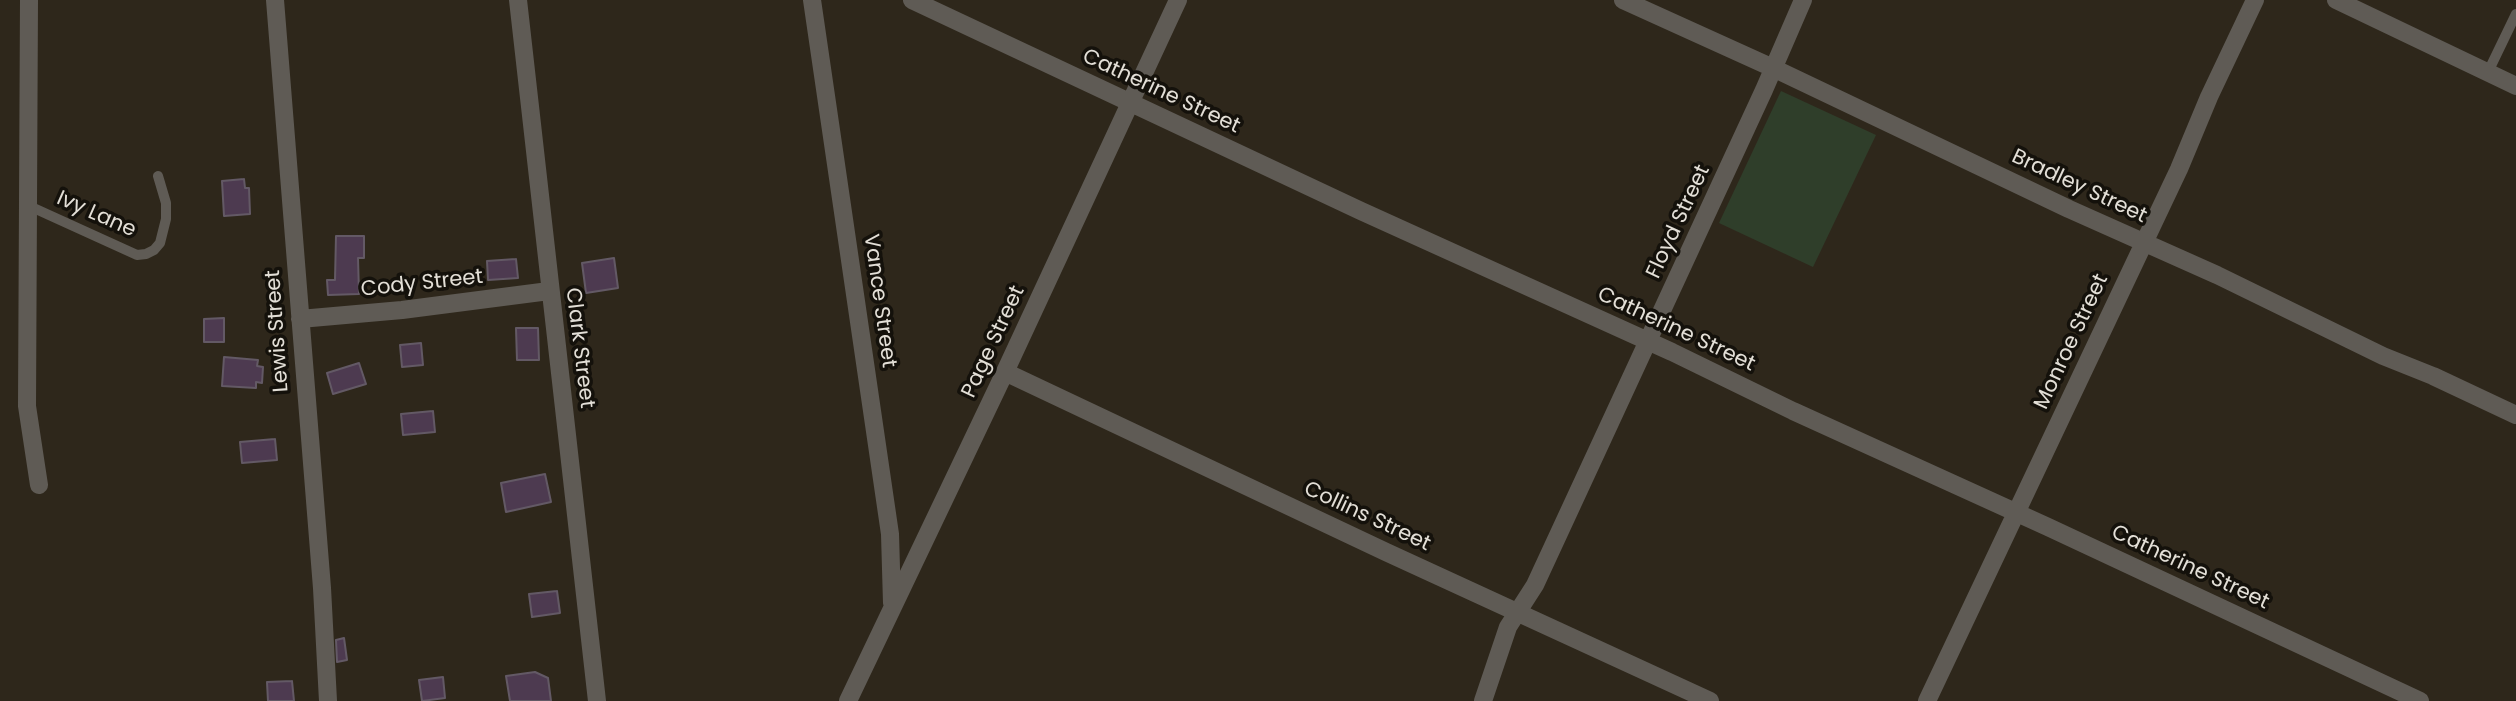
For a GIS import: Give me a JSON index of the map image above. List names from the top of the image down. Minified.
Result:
{"streets":{"street":["Catherine Street","Bradley Street","Floyd Street","Cody Street","Vance Street","Lewis Street","Page Street","Monroe Street","Clark Street","Collins Street"],"lane":["Ivy Lane"]},"crossings":[["Catherine Street","Floyd Street"],["Catherine Street","Page Street"],["Catherine Street","Monroe Street"],["Bradley Street","Floyd Street"],["Bradley Street","Monroe Street"],["Floyd Street","Collins Street"],["Cody Street","Lewis Street"],["Cody Street","Clark Street"],["Vance Street","Page Street"],["Page Street","Collins Street"]]}
